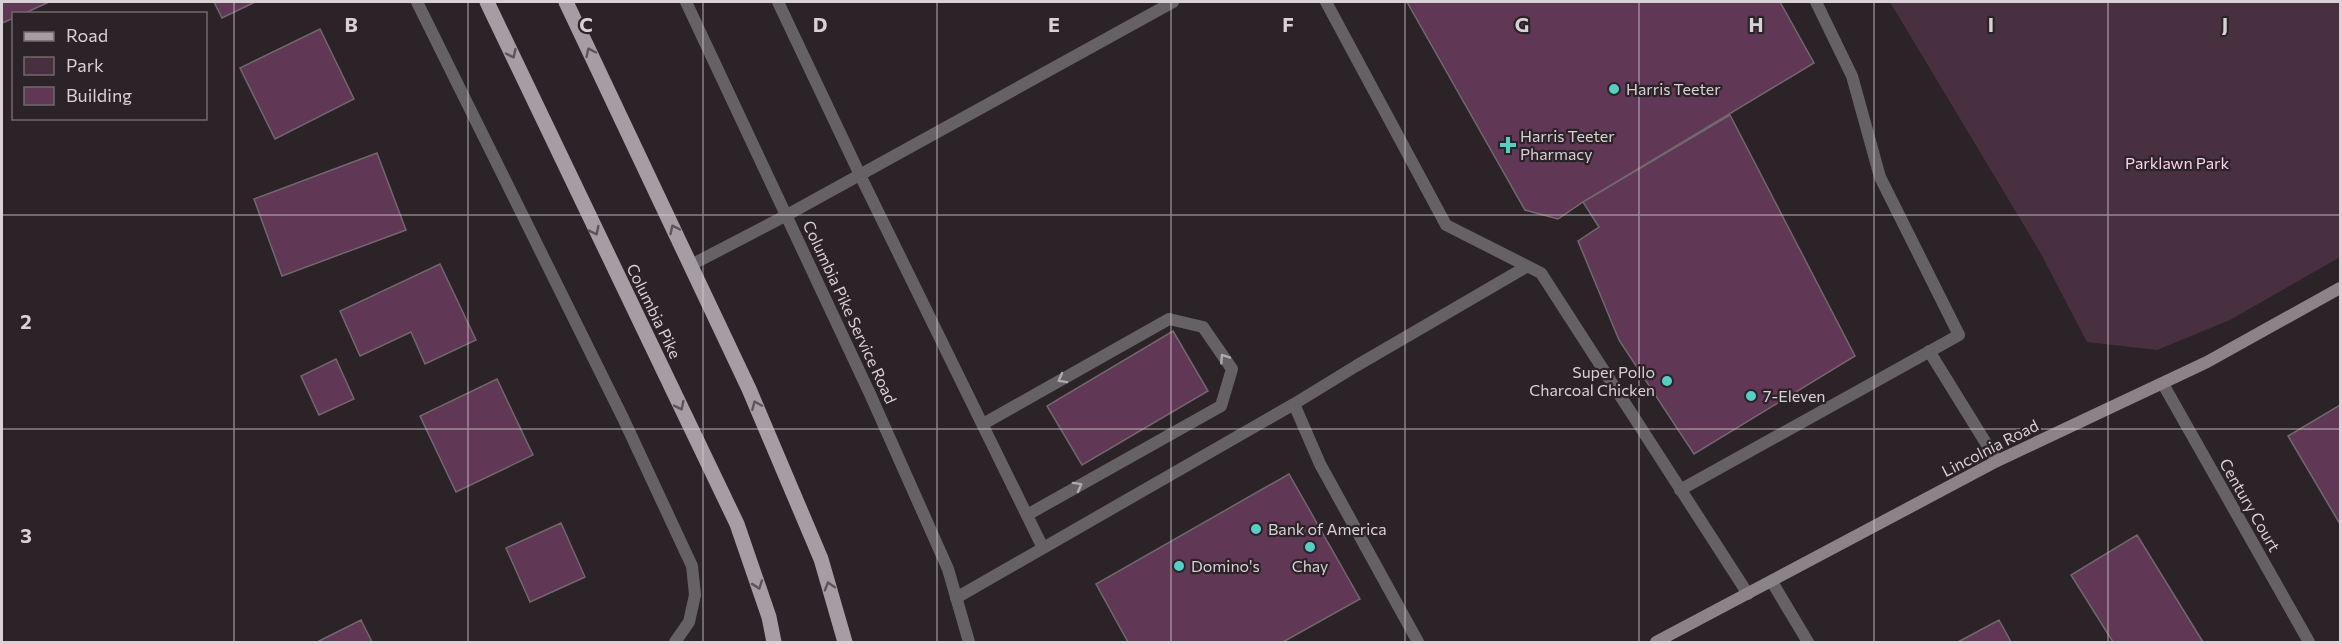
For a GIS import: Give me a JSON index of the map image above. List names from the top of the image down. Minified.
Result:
{"streets":{"main road":["Columbia Pike","Lincolnia Road"],"street":["Columbia Pike Service Road","Century Court"]},"crossings":[["Lincolnia Road","Century Court"]],"parks":["Parklawn Park"],"places":{"other":["Harris Teeter","Super Pollo Charcoal Chicken","7-Eleven","Bank of America","Chay","Domino's"],"health":["Harris Teeter Pharmacy"]},"legend":["Road","Park","Building"],"grid":{"columns":["B","C","D","E","F","G","H","I","J"],"rows":["2","3"]}}
